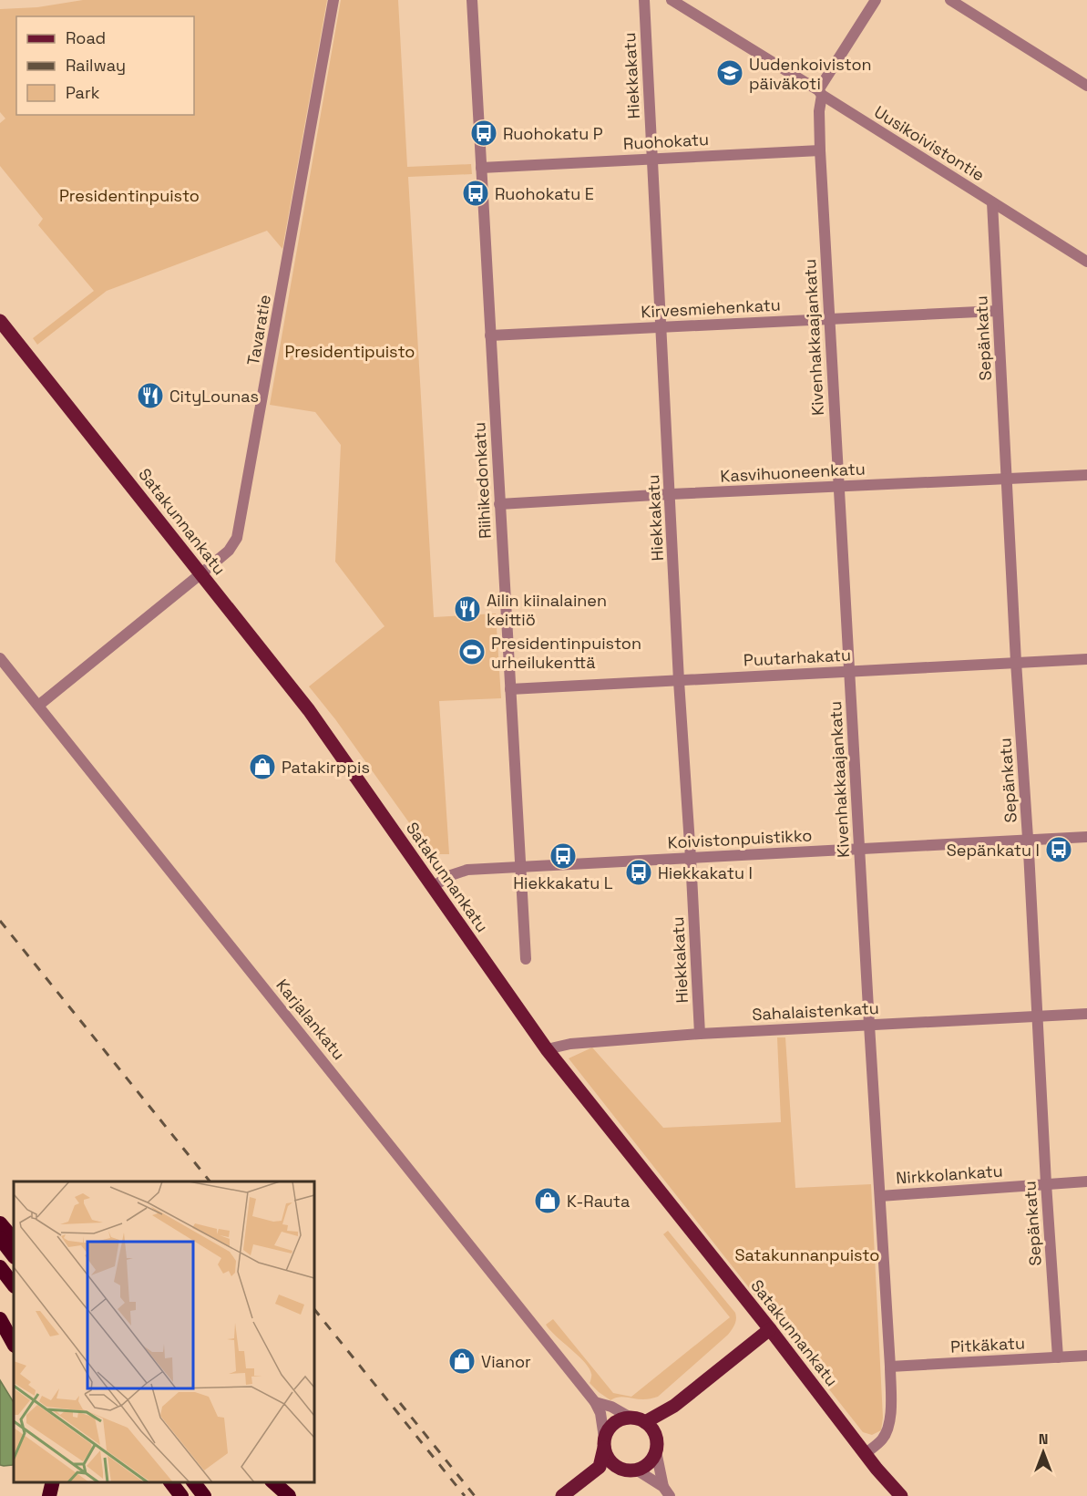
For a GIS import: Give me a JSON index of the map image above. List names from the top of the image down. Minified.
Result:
{"streets":{"main road":["Satakunnankatu"],"street":["Hiekkakatu","Ruohokatu","Uusikoivistontie","Kirvesmiehenkatu","Tavaratie","Kivenhakkaajankatu","Sepänkatu","Kasvihuoneenkatu","Riihikedonkatu","Puutarhakatu","Koivistonpuistikko","Sahalaistenkatu","Karjalankatu","Nirkkolankatu","Pitkäkatu"]},"crossings":[["Hiekkakatu","Ruohokatu"],["Hiekkakatu","Kirvesmiehenkatu"],["Hiekkakatu","Kasvihuoneenkatu"],["Hiekkakatu","Puutarhakatu"],["Hiekkakatu","Koivistonpuistikko"],["Hiekkakatu","Sahalaistenkatu"],["Ruohokatu","Kivenhakkaajankatu"],["Ruohokatu","Riihikedonkatu"],["Uusikoivistontie","Kivenhakkaajankatu"],["Uusikoivistontie","Sepänkatu"],["Kirvesmiehenkatu","Kivenhakkaajankatu"],["Kirvesmiehenkatu","Sepänkatu"],["Kirvesmiehenkatu","Riihikedonkatu"],["Tavaratie","Satakunnankatu"],["Tavaratie","Karjalankatu"],["Kivenhakkaajankatu","Kasvihuoneenkatu"],["Kivenhakkaajankatu","Satakunnankatu"],["Kivenhakkaajankatu","Puutarhakatu"],["Kivenhakkaajankatu","Koivistonpuistikko"],["Kivenhakkaajankatu","Sahalaistenkatu"],["Kivenhakkaajankatu","Nirkkolankatu"],["Kivenhakkaajankatu","Pitkäkatu"],["Sepänkatu","Kasvihuoneenkatu"],["Sepänkatu","Puutarhakatu"],["Sepänkatu","Koivistonpuistikko"],["Sepänkatu","Sahalaistenkatu"],["Sepänkatu","Nirkkolankatu"],["Sepänkatu","Pitkäkatu"],["Kasvihuoneenkatu","Riihikedonkatu"],["Riihikedonkatu","Puutarhakatu"],["Riihikedonkatu","Koivistonpuistikko"],["Satakunnankatu","Koivistonpuistikko"],["Satakunnankatu","Sahalaistenkatu"]],"parks":["Presidentinpuisto","Presidentipuisto","Satakunnanpuisto"],"places":{"school or university":["Uudenkoiviston päiväkoti"],"bus stop":["Ruohokatu P","Ruohokatu E","Sepänkatu I","Hiekkakatu L","Hiekkakatu I"],"restaurant":["CityLounas","Ailin kiinalainen keittiö"],"sports":["Presidentinpuiston urheilukenttä"],"shop":["Patakirppis","K-Rauta","Vianor"]},"legend":["Road","Railway","Park"],"north":"top"}
